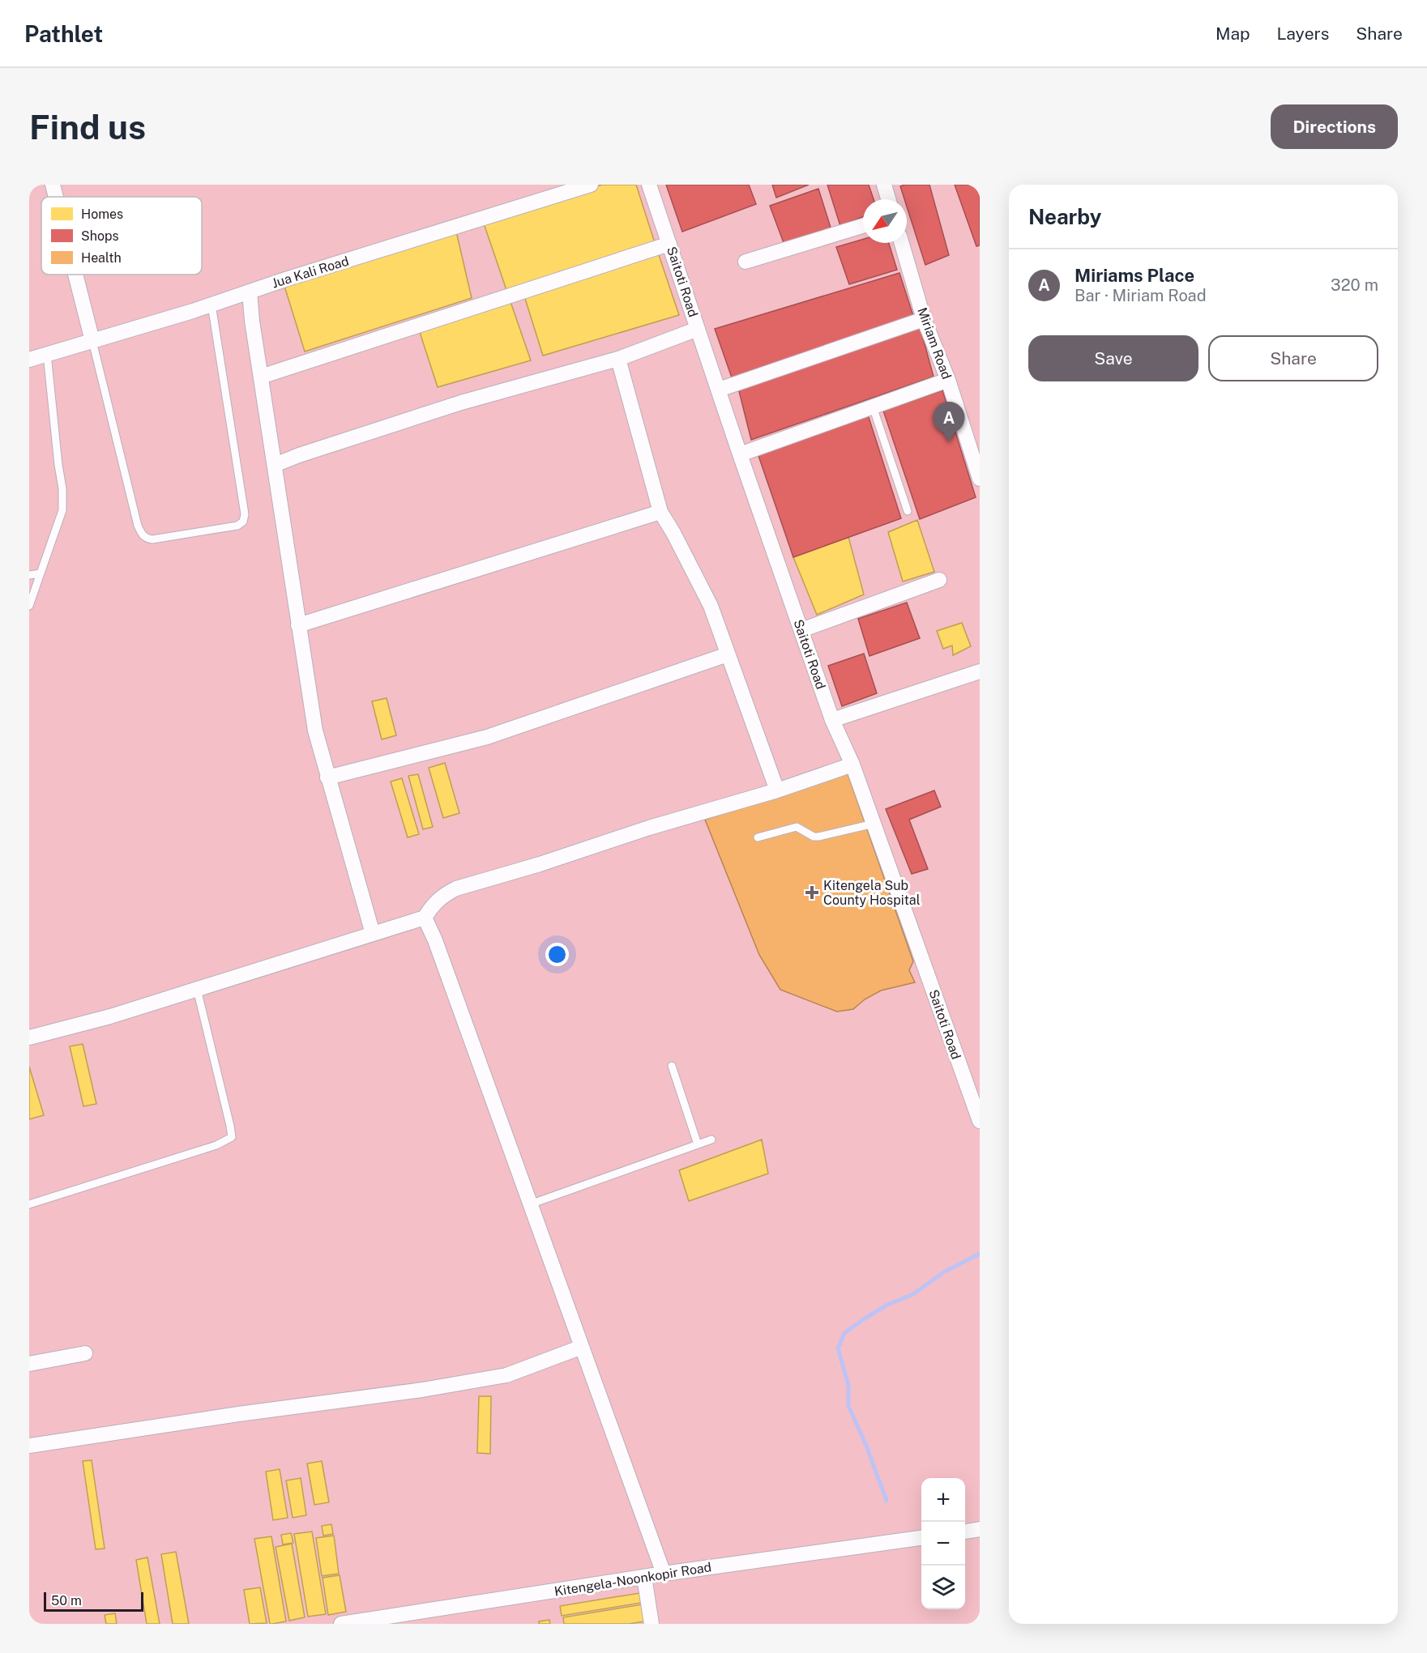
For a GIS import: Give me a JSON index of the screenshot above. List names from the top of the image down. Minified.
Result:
{"streets":{"street":["Jua Kali Road","Saitoti Road","Miriam Road","Kitengela-Noonkopir Road"]},"places":{"health":["Kitengela Sub County Hospital"]},"legend":["Homes","Shops","Health"],"scale_bar":"50 m","north":"bottom left","page":{"header":"Pathlet","nav":["Map","Layers","Share"],"buttons":["Directions",["Save","Share"]],"title":"Find us","heading":"Nearby","list":[{"mark":"A","name":"Miriams Place","note":"Bar · Miriam Road","value":"320 m"}],"pins":"A","map_buttons":["+","−"],"scale":"50 m"}}
